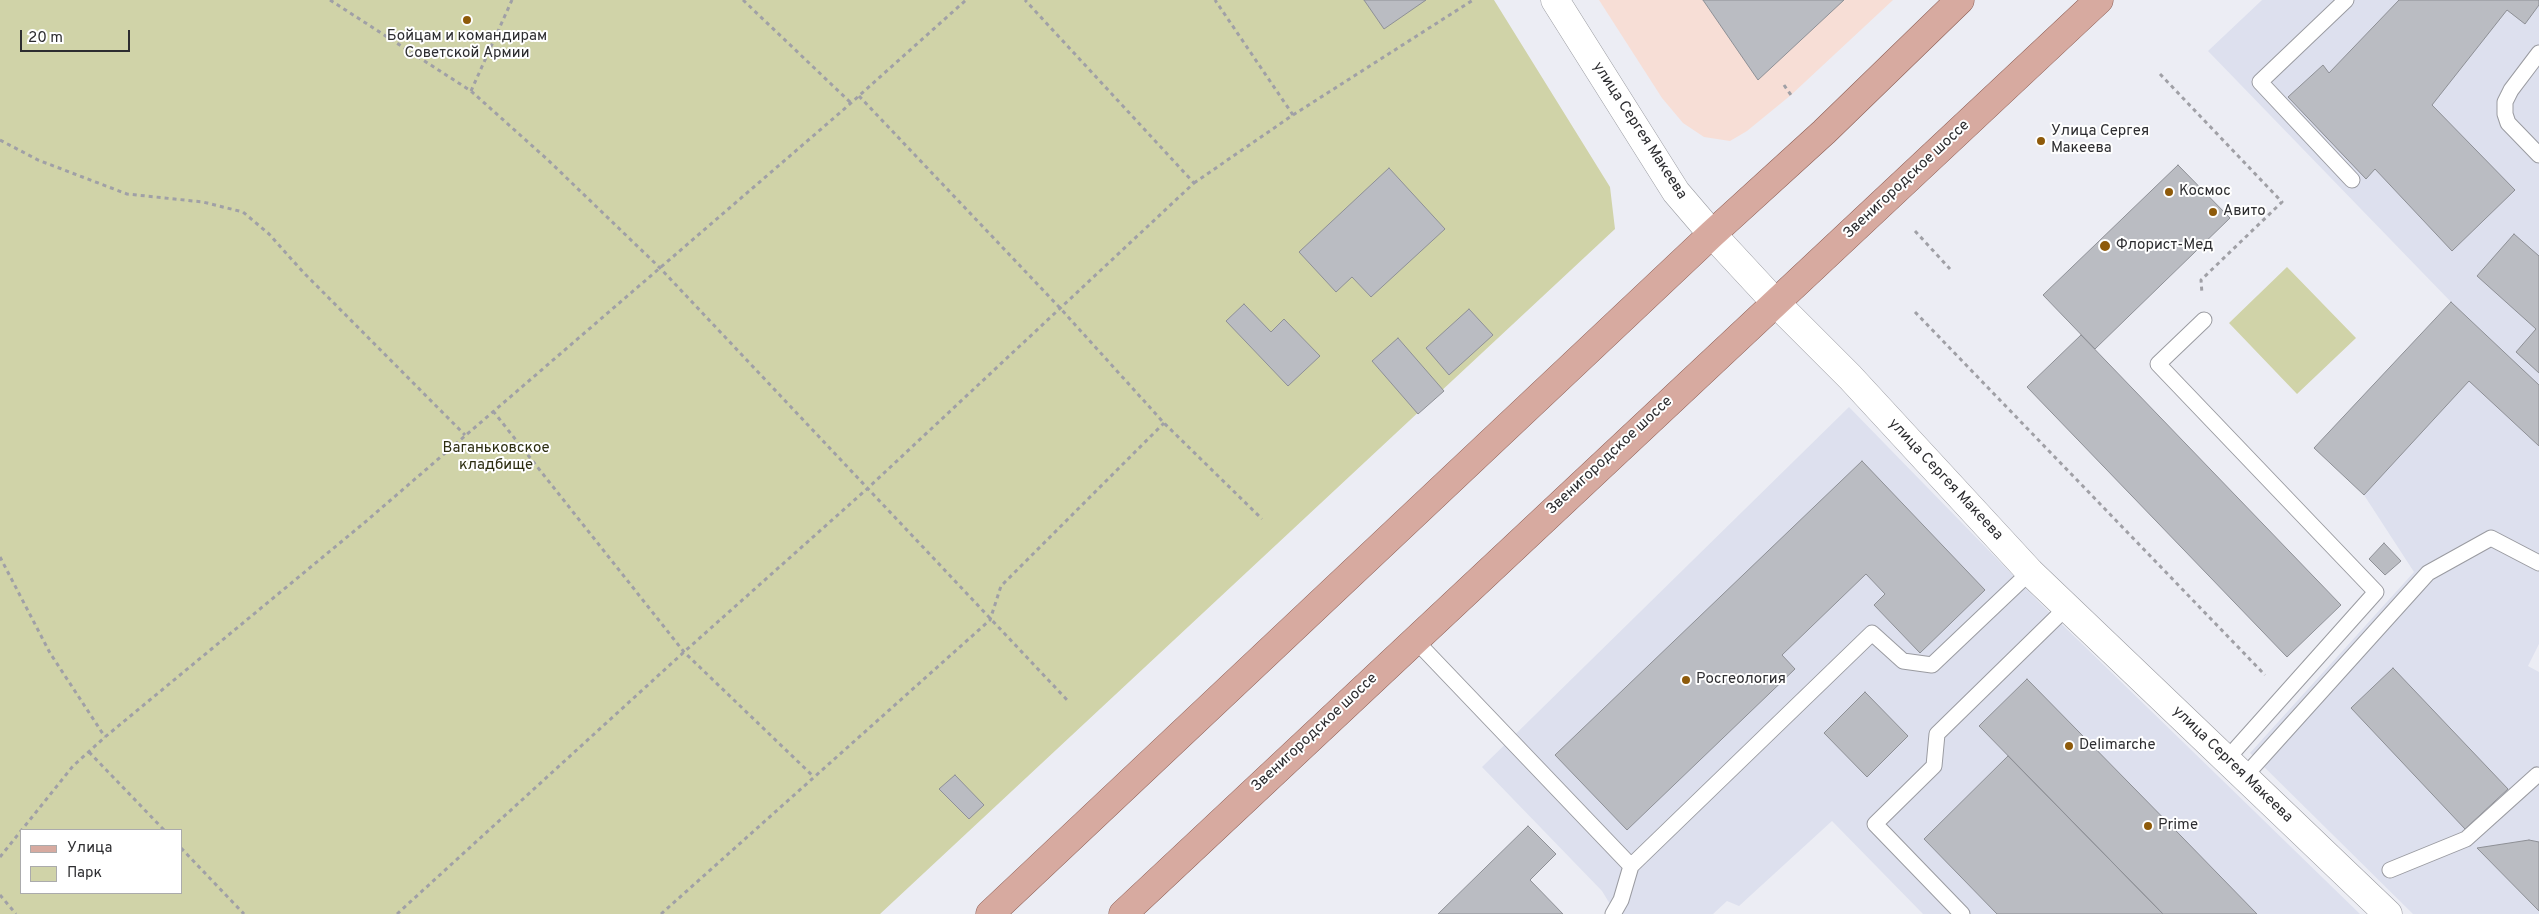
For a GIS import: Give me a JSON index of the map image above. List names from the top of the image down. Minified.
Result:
{"streets":{"main road":["Звенигородское шоссе"],"street":["улица Сергея Макеева"]},"crossings":[["улица Сергея Макеева","Звенигородское шоссе"]],"parks":["Ваганьковское кладбище"],"places":["Бойцам и командирам Советской Армии","Улица Сергея Макеева","Космос","Авито","Флорист-Мед","Росгеология","Delimarche","Prime"],"legend":["Улица","Парк"],"scale_bar":"20 m"}
